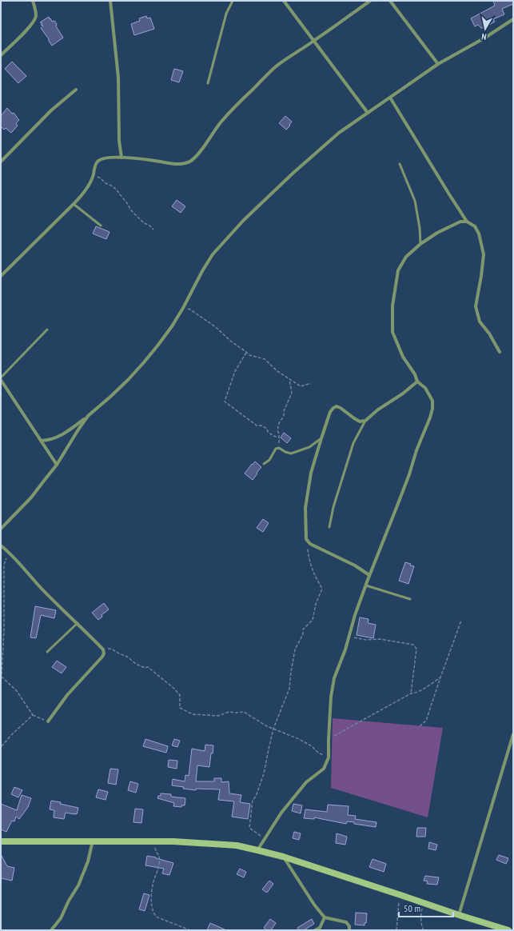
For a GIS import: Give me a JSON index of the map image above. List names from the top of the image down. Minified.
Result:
{"scale_bar":"50 m","north":"bottom"}
